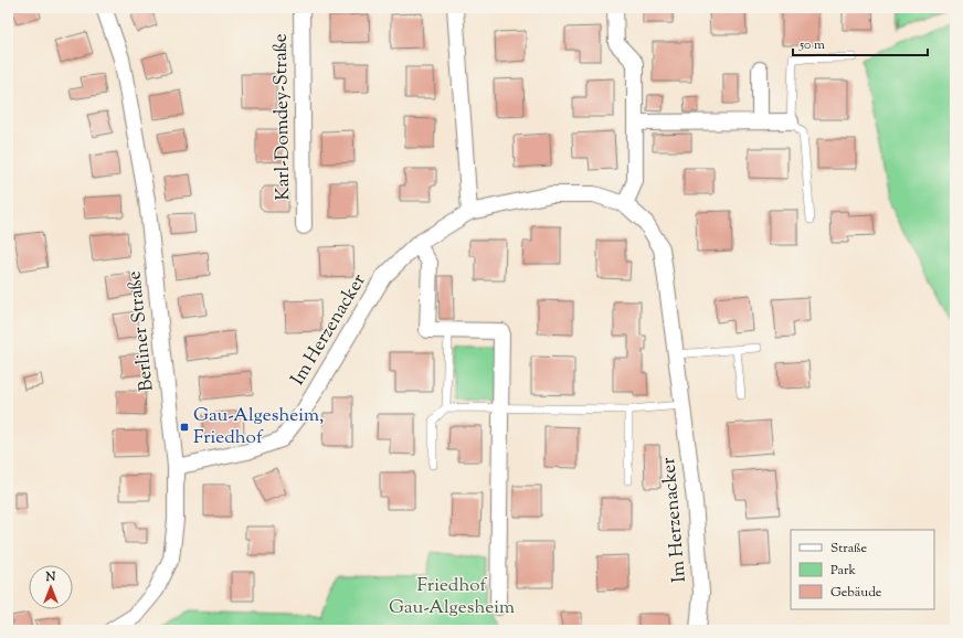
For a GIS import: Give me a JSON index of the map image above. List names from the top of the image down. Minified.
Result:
{"streets":{"street":["Karl-Domdey-Straße","Im Herzenacker","Berliner Straße"]},"crossings":[["Im Herzenacker","Berliner Straße"]],"parks":["Friedhof Gau-Algesheim"],"places":{"transit":["Gau-Algesheim, Friedhof"]},"legend":["Straße","Park","Gebäude"],"scale_bar":"50 m","north":"top"}
